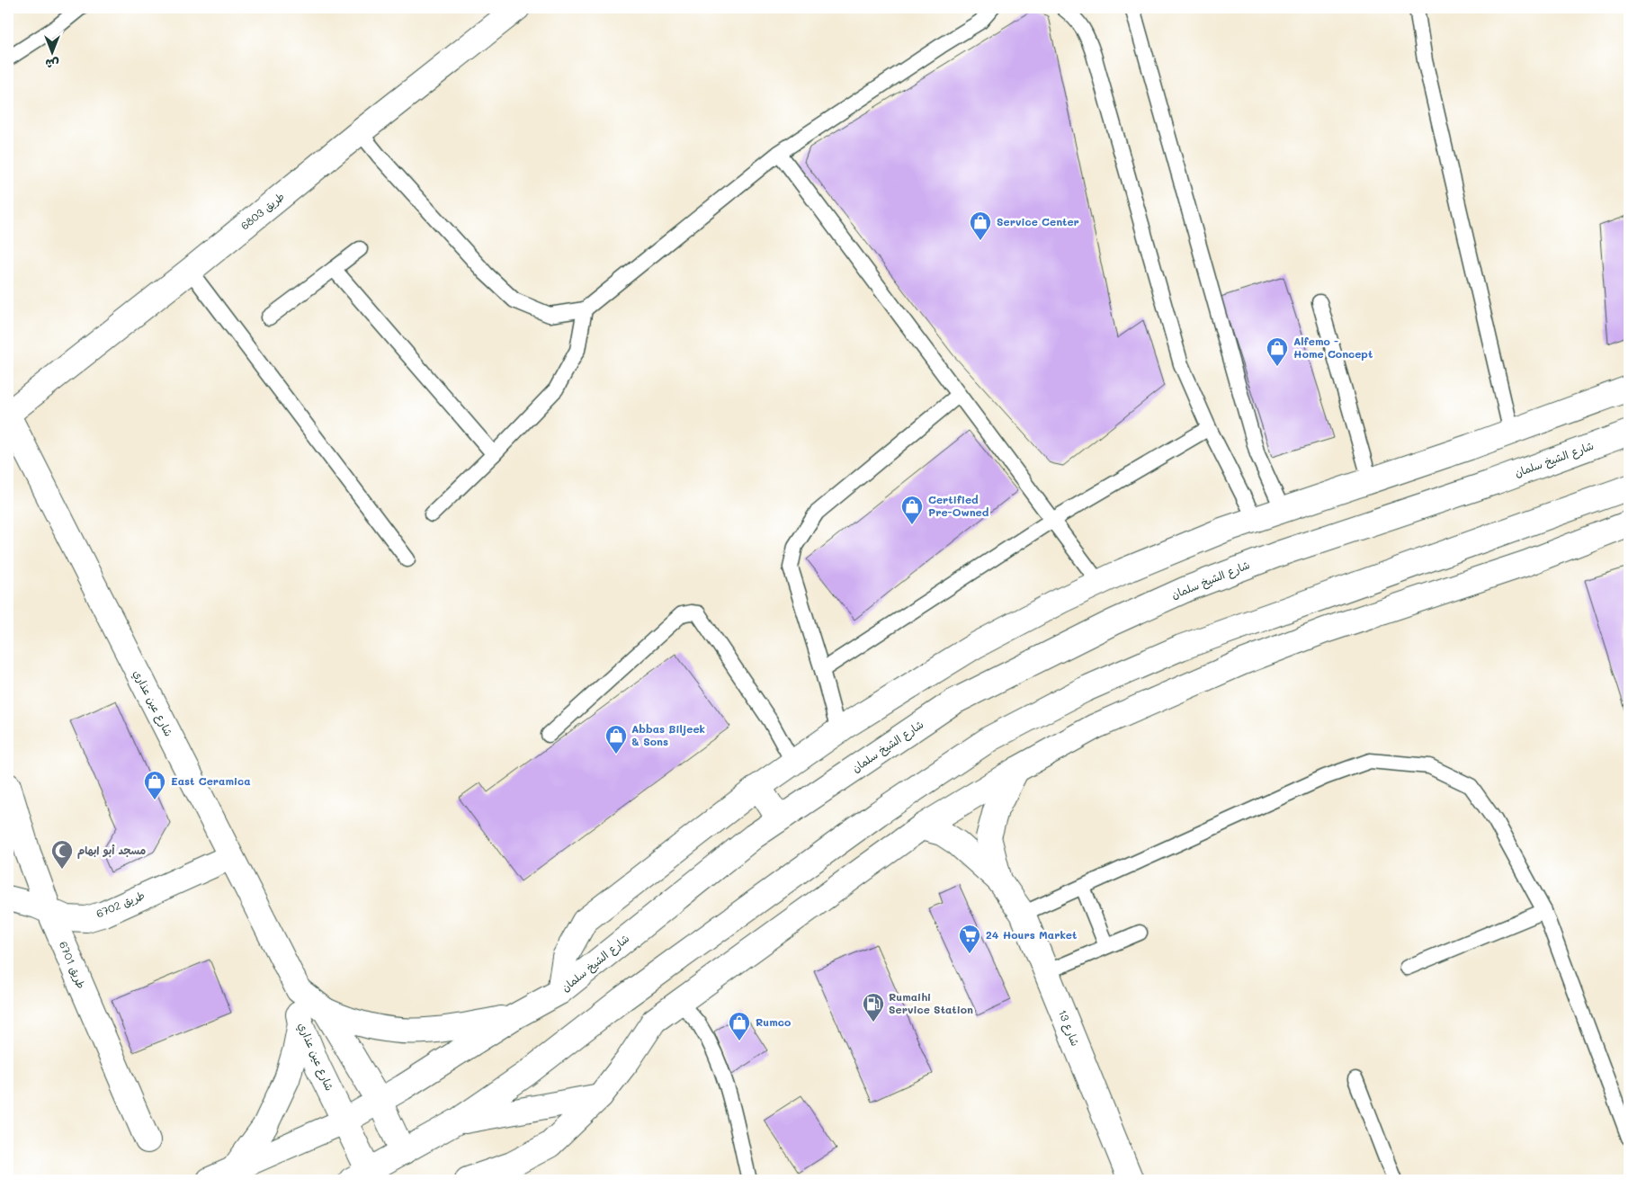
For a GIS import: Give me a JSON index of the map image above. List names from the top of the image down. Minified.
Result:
{"streets":{"main road":["طريق 6803","شارع الشيخ سلمان","شارع عين عذاري","طريق 6702","طريق 6701","شارع 13"]},"crossings":[["طريق 6803","شارع عين عذاري"],["شارع الشيخ سلمان","شارع عين عذاري"],["شارع عين عذاري","طريق 6702"],["طريق 6702","طريق 6701"]],"places":{"shop":["Service Center","Alfemo - Home Concept","Certified Pre-Owned","Abbas Biljeek & Sons","East Ceramica","Rumco"],"mosque":["مسجد أبو ابهام"],"supermarket":["24 Hours Market"],"fuel station":["Rumaihi Service Station"]},"north":"bottom"}
